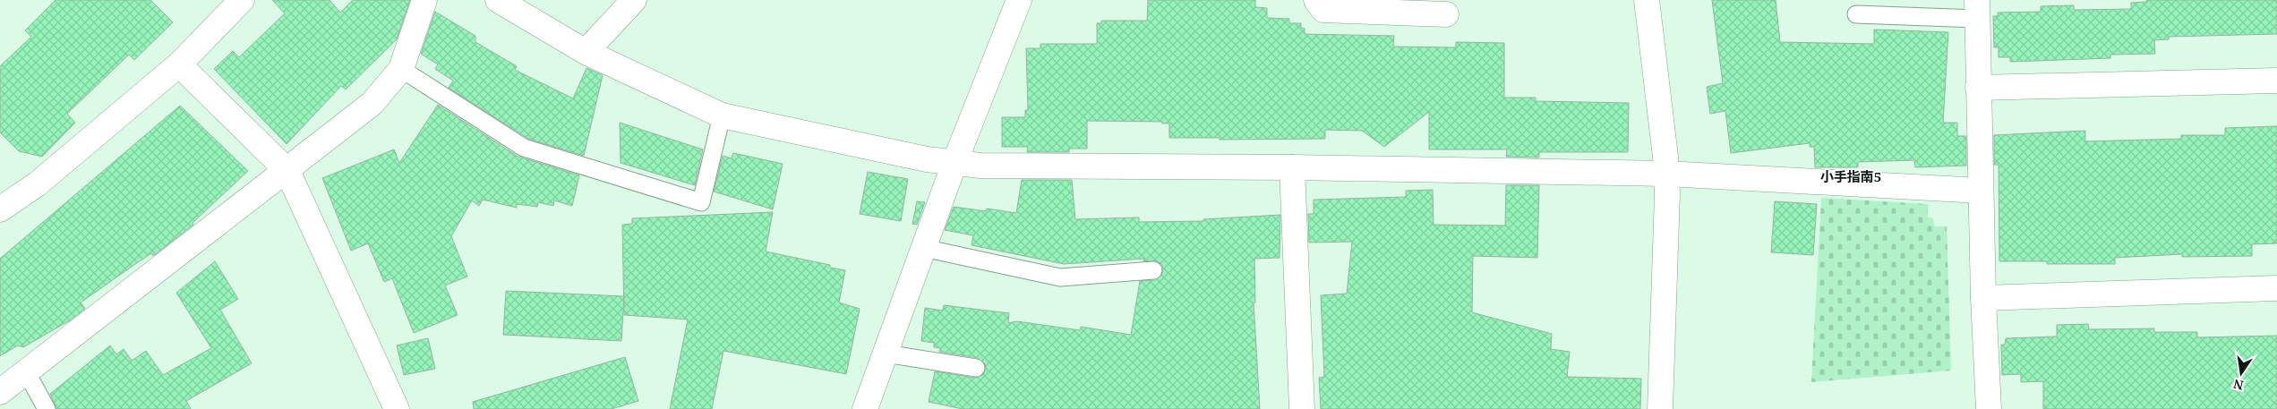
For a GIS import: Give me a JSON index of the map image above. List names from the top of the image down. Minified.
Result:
{"districts":["小手指南5"],"north":"bottom"}
